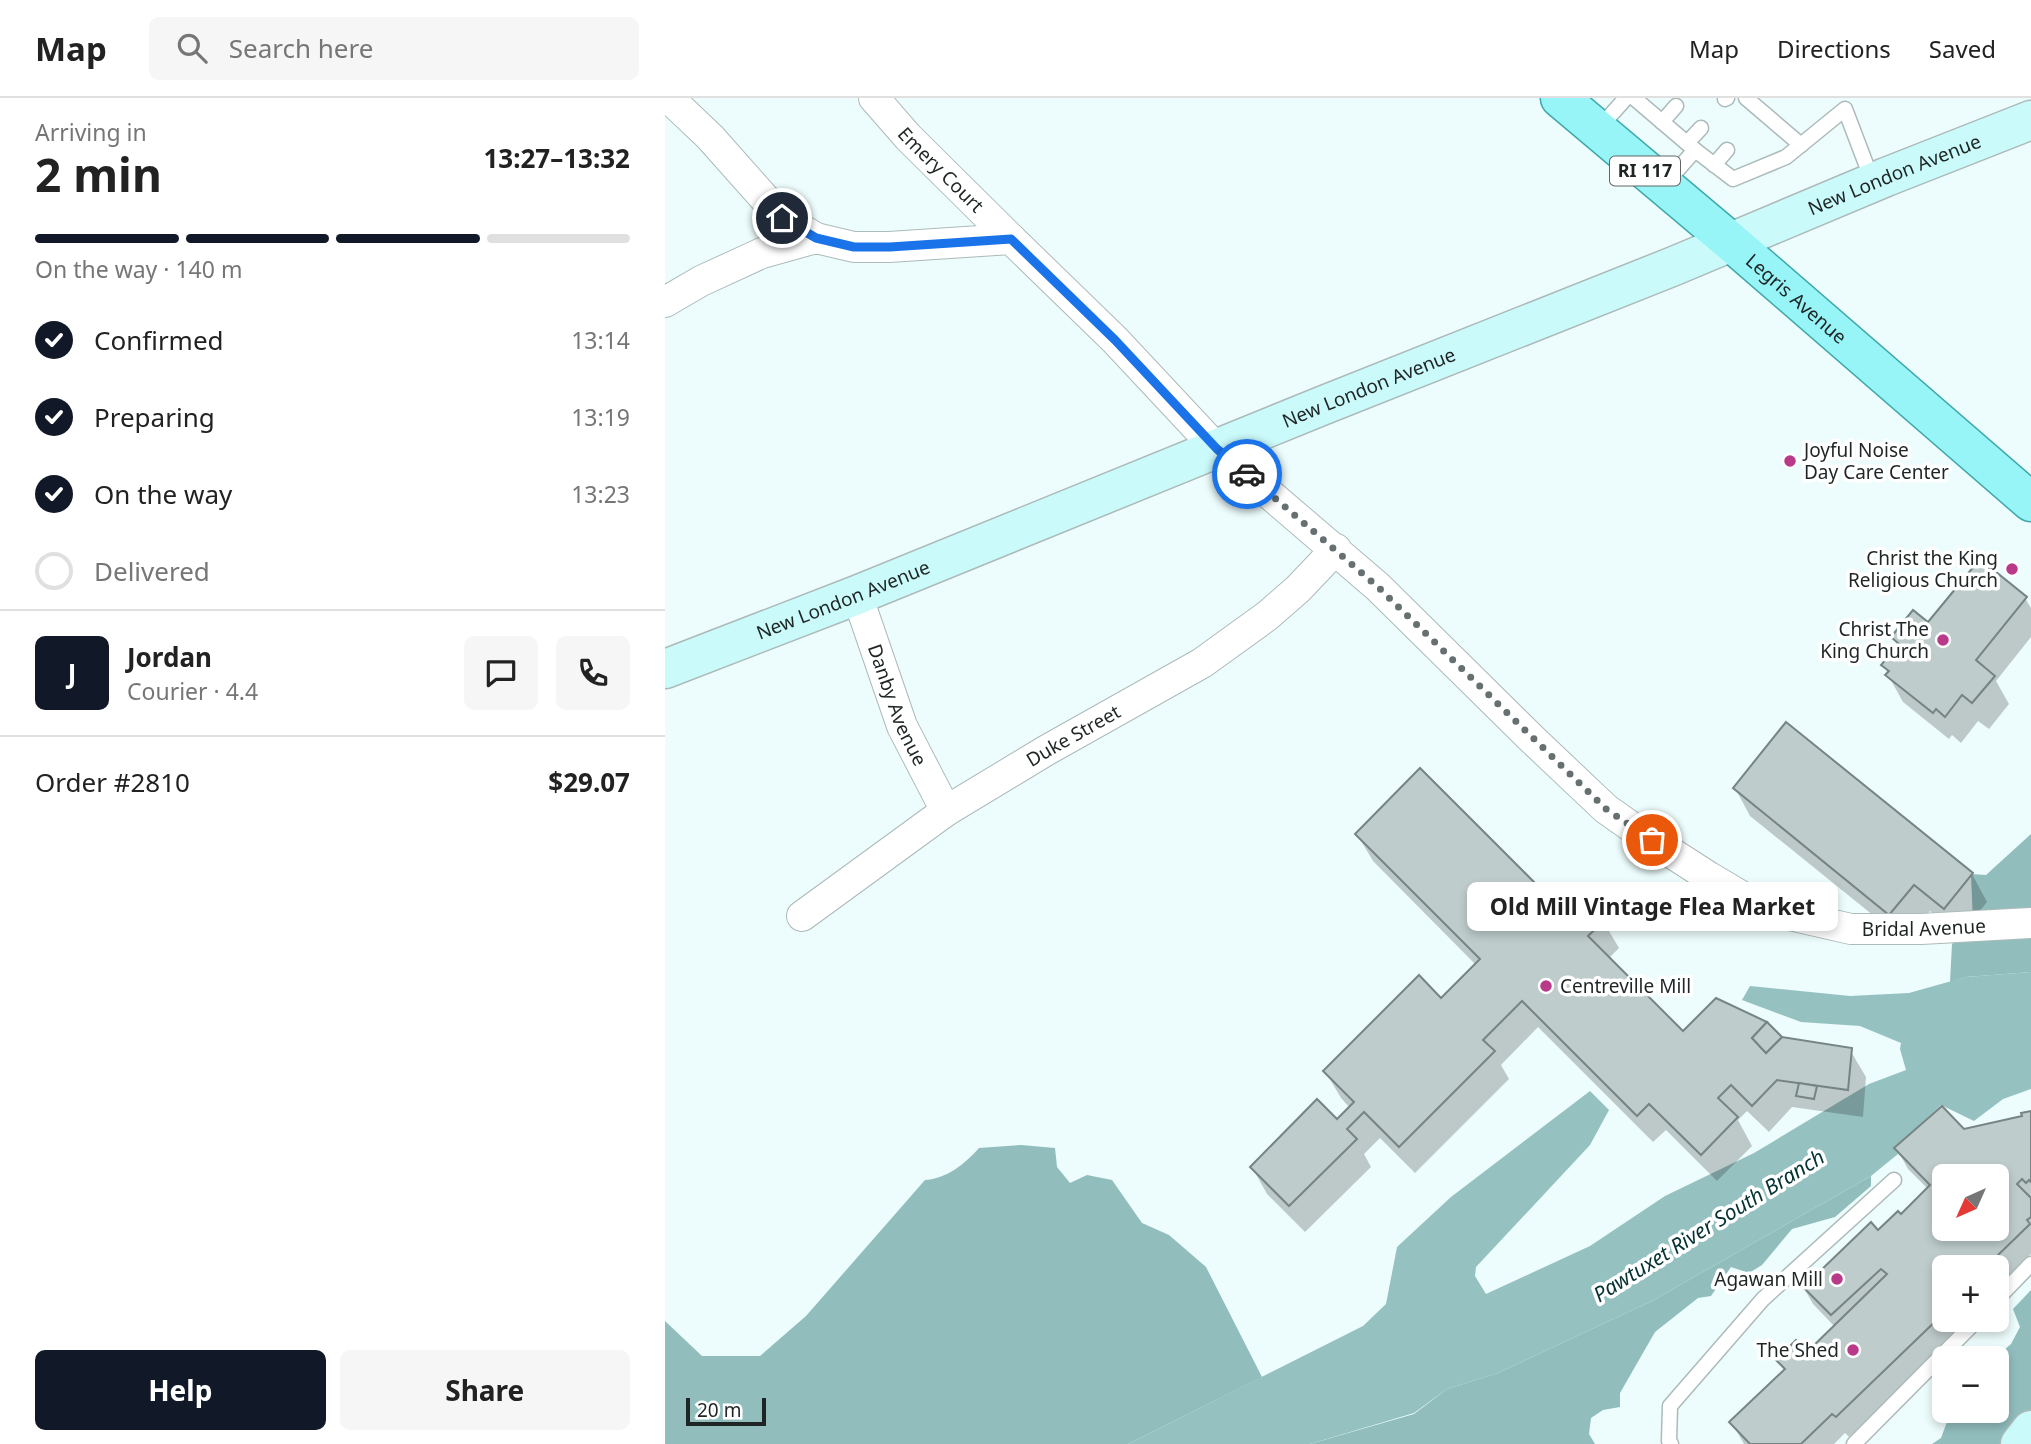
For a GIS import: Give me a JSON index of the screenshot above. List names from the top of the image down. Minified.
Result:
{"streets":{"main road":["RI 117","New London Avenue","Legris Avenue"],"street":["Emery Court","Danby Avenue","Duke Street","Bridal Avenue"]},"crossings":[["Emery Court","Bridal Avenue"],["New London Avenue","Legris Avenue"],["New London Avenue","Danby Avenue"],["New London Avenue","Bridal Avenue"],["Danby Avenue","Duke Street"],["Duke Street","Bridal Avenue"]],"water":["Pawtuxet River South Branch"],"places":["Joyful Noise Day Care Center","Christ the King Religious Church","Christ The King Church","Old Mill Vintage Flea Market","Centreville Mill","Agawan Mill","The Shed"],"scale_bar":"20 m","north":"bottom left","page":{"header":"Map","search":"Search here","nav":["Map","Directions","Saved"],"heading":["2 min","Arriving in","13:27–13:32"],"panel":["Jordan","Courier · 4.4","Order #2810","$29.07"],"bar":"On the way · 140 m","list":[["Confirmed","13:14"],["Preparing","13:19"],["On the way","13:23"],"Delivered"],"round":"J","bubble":"Old Mill Vintage Flea Market","map_buttons":["+","−"],"buttons":["Help","Share"],"scale":"20 m"}}
